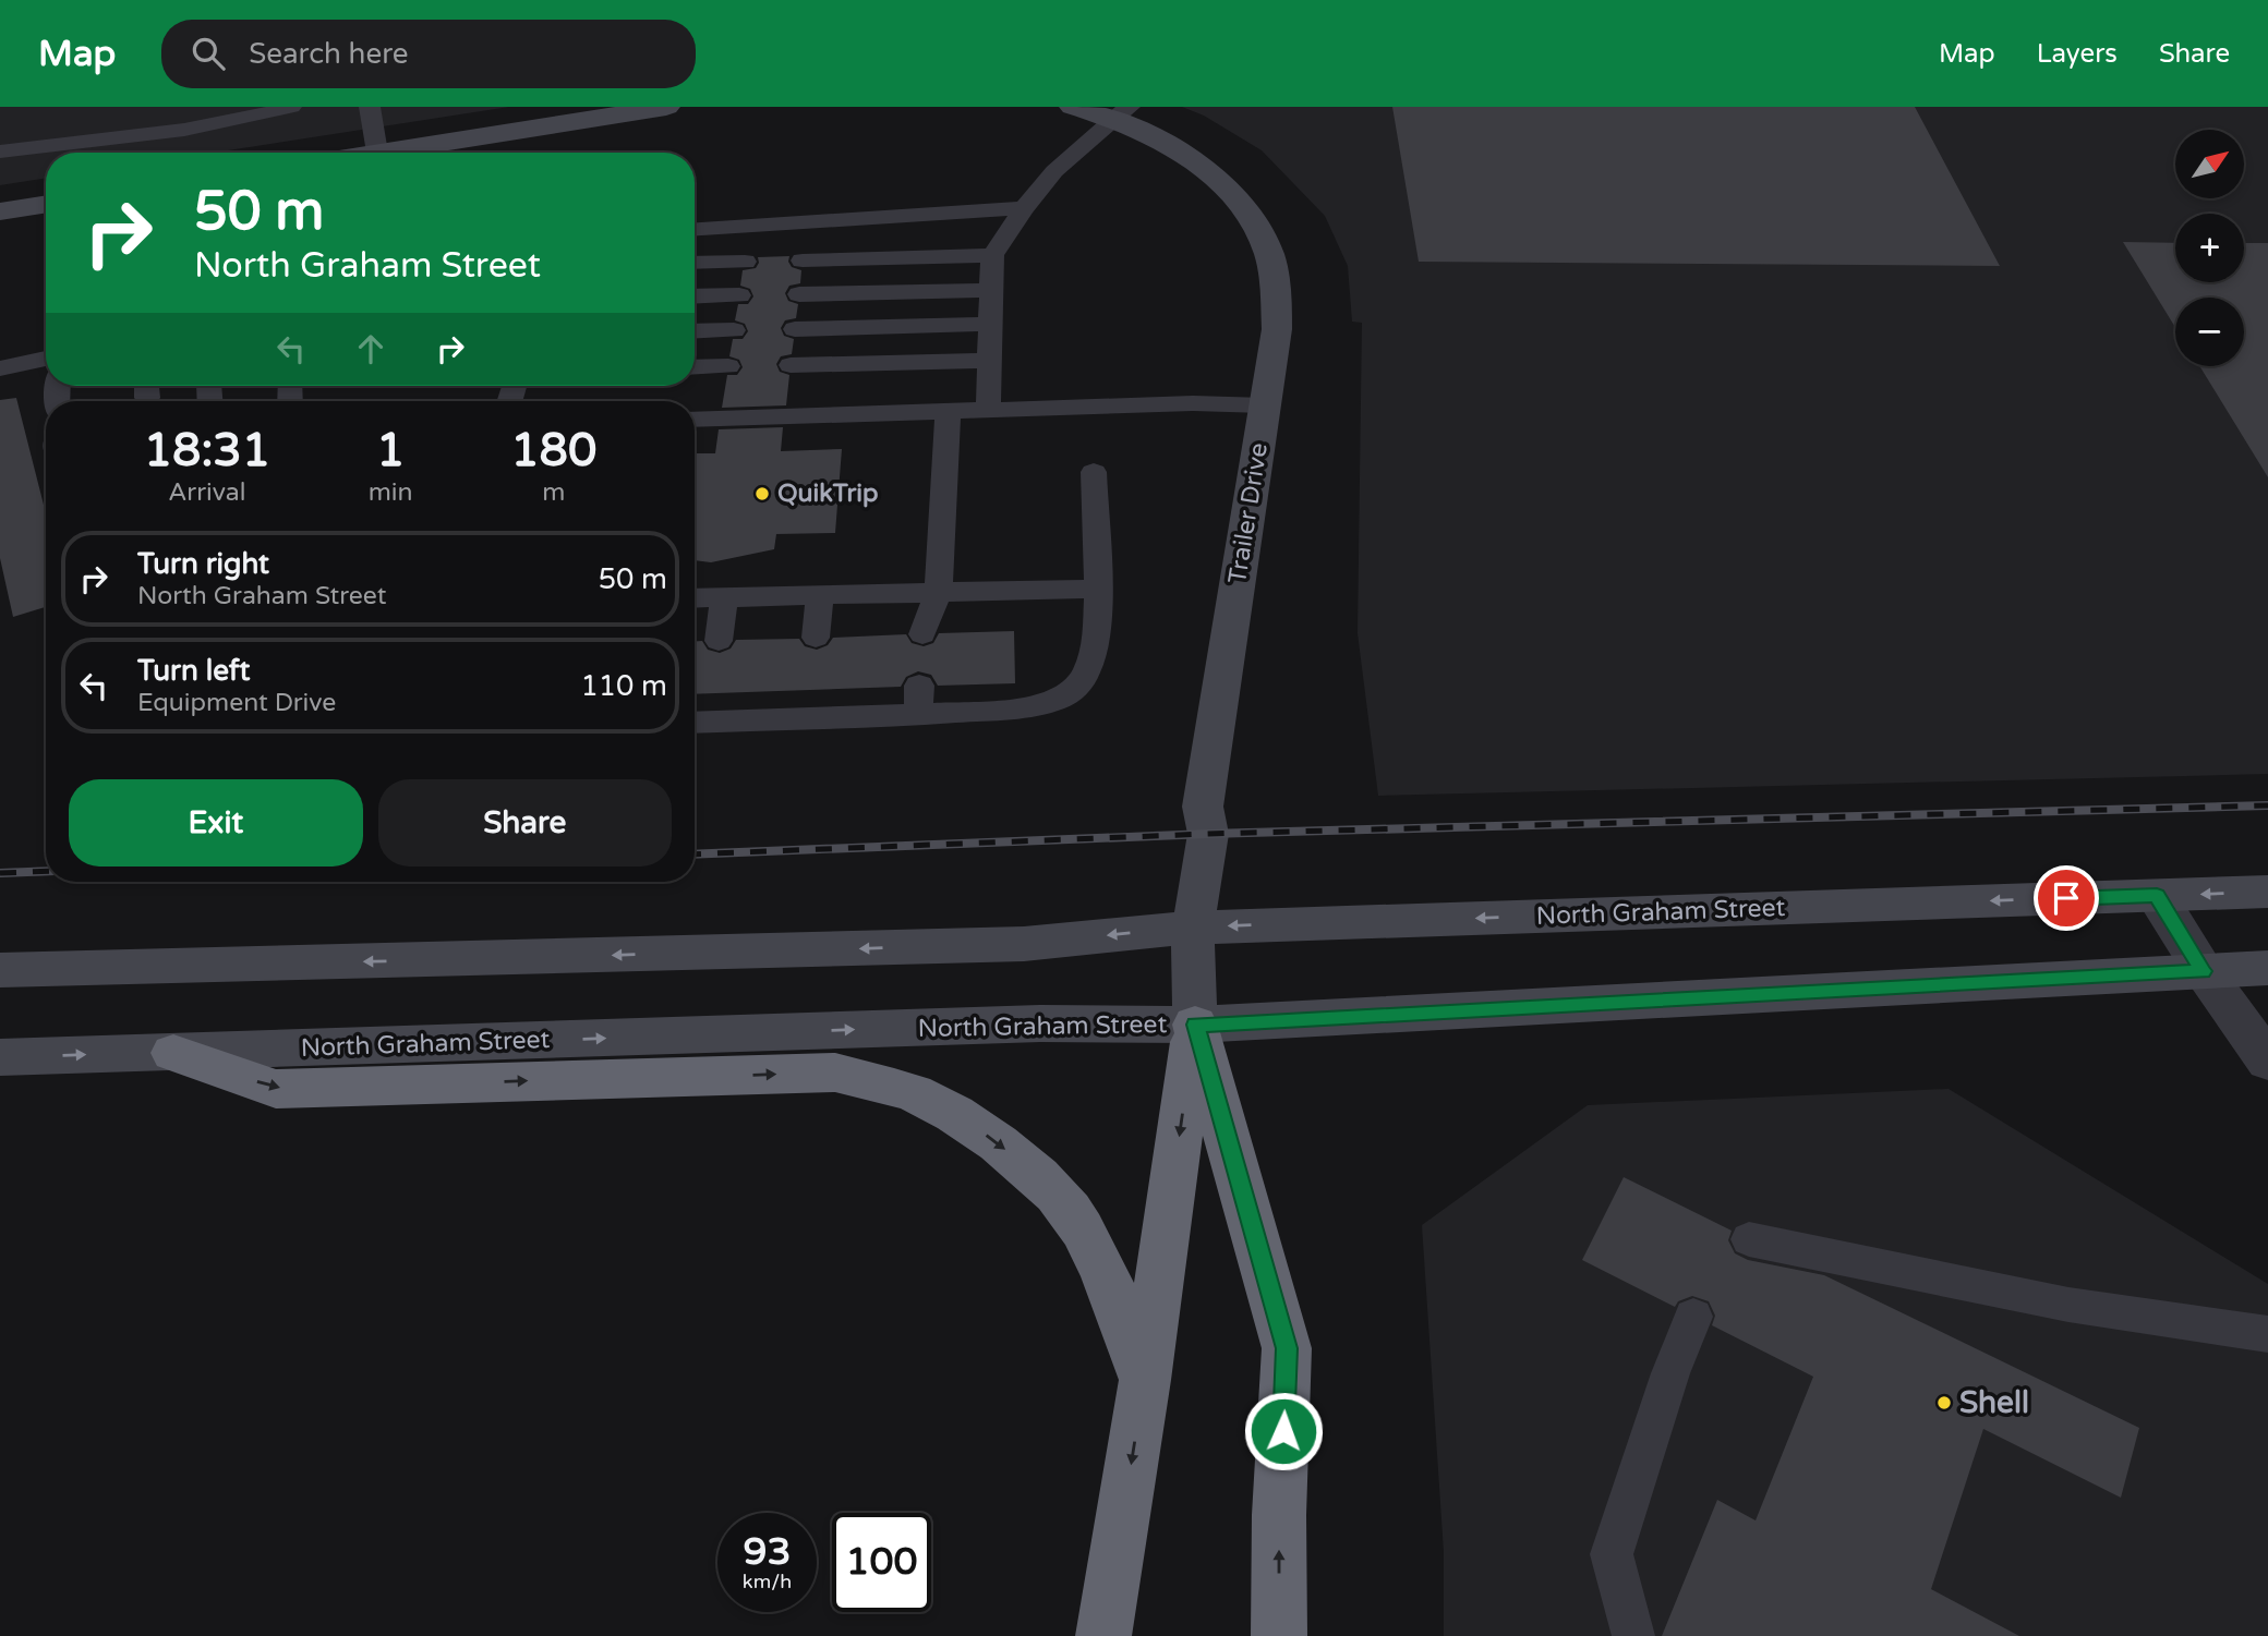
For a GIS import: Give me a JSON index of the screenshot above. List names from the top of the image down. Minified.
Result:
{"streets":{"main road":["Trailer Drive","North Graham Street"]},"crossings":[["Trailer Drive","North Graham Street"]],"places":["QuikTrip","Shell"],"north":"top right","page":{"header":"Map","search":"Search here","nav":["Map","Layers","Share"],"map_buttons":["+","−"],"turn":["50 m","North Graham Street"],"eta":["18:31","Arrival","1","min","180","m"],"list":[{"name":"Turn right","note":"North Graham Street","value":"50 m"},{"name":"Turn left","note":"Equipment Drive","value":"110 m"}],"buttons":["Exit","Share"],"speed":"93 km/h","limit":"100"}}
